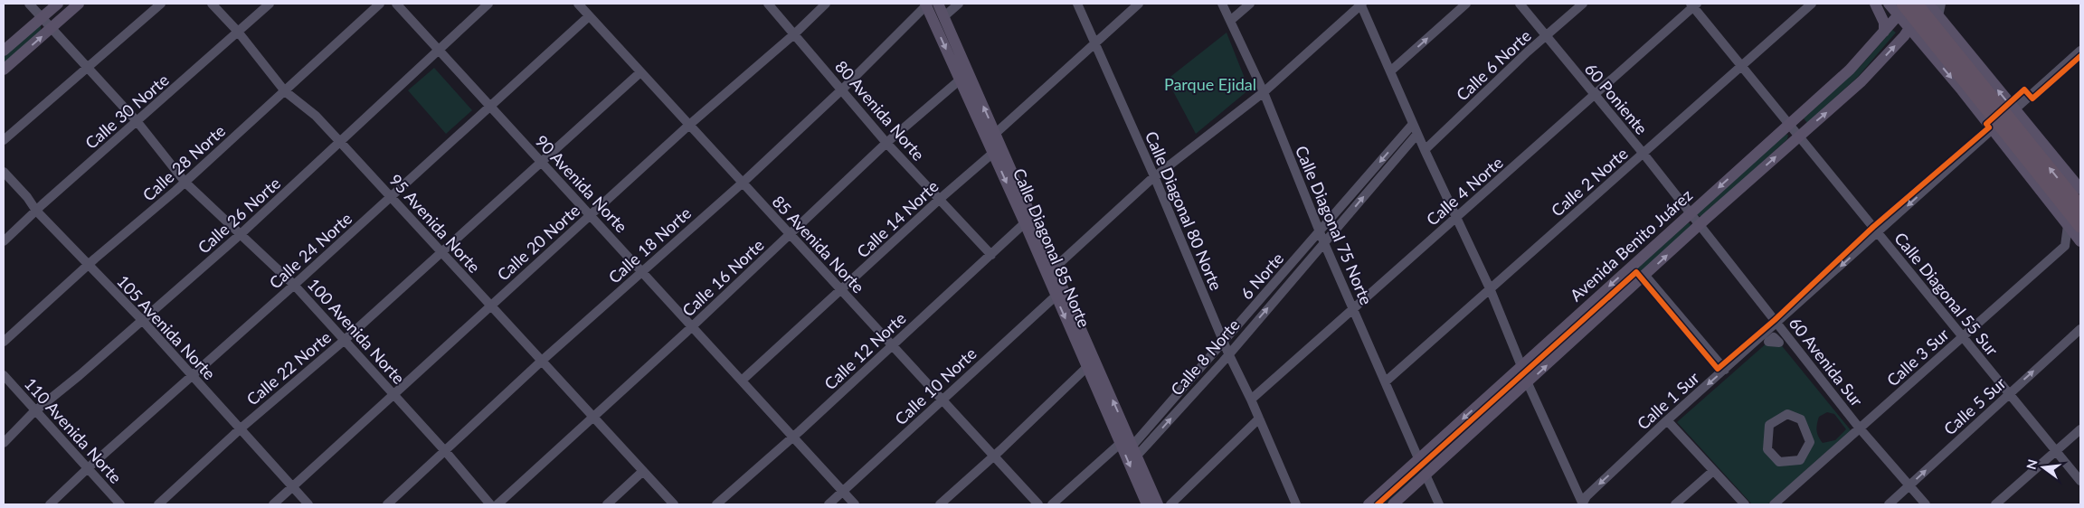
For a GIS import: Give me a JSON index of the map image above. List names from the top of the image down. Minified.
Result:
{"streets":{"main road":["Avenida Benito Juárez","Calle Diagonal 85 Norte"],"street":["Calle 6 Norte","60 Poniente","80 Avenida Norte","Calle 30 Norte","Calle 28 Norte","Calle 2 Norte","90 Avenida Norte","Calle 4 Norte","Calle Diagonal 80 Norte","Calle 26 Norte","Calle 14 Norte","95 Avenida Norte","Calle Diagonal 75 Norte","Calle 20 Norte","85 Avenida Norte","Calle 18 Norte","Calle 24 Norte","6 Norte","Calle 16 Norte","Calle Diagonal 55 Sur","105 Avenida Norte","100 Avenida Norte","Calle 12 Norte","Calle 8 Norte","Calle 3 Sur","60 Avenida Sur","Calle 22 Norte","Calle 10 Norte","Calle 1 Sur","Calle 5 Sur","110 Avenida Norte"]},"crossings":[["Calle 6 Norte","60 Poniente"],["60 Poniente","Calle 2 Norte"],["60 Poniente","Calle 4 Norte"],["60 Poniente","Avenida Benito Juárez"],["60 Poniente","60 Avenida Sur"],["80 Avenida Norte","Calle 14 Norte"],["80 Avenida Norte","Calle 20 Norte"],["80 Avenida Norte","Calle 18 Norte"],["80 Avenida Norte","Calle 16 Norte"],["80 Avenida Norte","Calle 12 Norte"],["Calle 30 Norte","95 Avenida Norte"],["Calle 30 Norte","105 Avenida Norte"],["Calle 30 Norte","100 Avenida Norte"],["Calle 28 Norte","95 Avenida Norte"],["Calle 28 Norte","105 Avenida Norte"],["Calle 28 Norte","100 Avenida Norte"],["Calle 2 Norte","Calle Diagonal 75 Norte"],["Calle 2 Norte","Calle Diagonal 55 Sur"],["90 Avenida Norte","Calle 26 Norte"],["90 Avenida Norte","Calle 14 Norte"],["90 Avenida Norte","Calle 20 Norte"],["90 Avenida Norte","Calle 18 Norte"],["90 Avenida Norte","Calle 24 Norte"],["90 Avenida Norte","Calle 16 Norte"],["90 Avenida Norte","Calle 12 Norte"],["90 Avenida Norte","Calle 22 Norte"],["90 Avenida Norte","Calle 10 Norte"],["Calle 4 Norte","Calle Diagonal 80 Norte"],["Calle 4 Norte","Calle Diagonal 75 Norte"],["Calle 4 Norte","Calle Diagonal 55 Sur"],["Calle Diagonal 80 Norte","6 Norte"],["Calle Diagonal 80 Norte","Calle 8 Norte"],["Calle 26 Norte","95 Avenida Norte"],["Calle 26 Norte","105 Avenida Norte"],["Calle 26 Norte","100 Avenida Norte"],["Calle 26 Norte","110 Avenida Norte"],["Calle 14 Norte","85 Avenida Norte"],["Calle 14 Norte","Calle Diagonal 85 Norte"],["95 Avenida Norte","Calle 20 Norte"],["95 Avenida Norte","Calle 18 Norte"],["95 Avenida Norte","Calle 24 Norte"],["95 Avenida Norte","Calle 16 Norte"],["95 Avenida Norte","Calle 22 Norte"],["Calle Diagonal 75 Norte","Avenida Benito Juárez"],["Calle Diagonal 75 Norte","6 Norte"],["Calle Diagonal 75 Norte","Calle 8 Norte"],["Calle 20 Norte","85 Avenida Norte"],["Calle 20 Norte","105 Avenida Norte"],["Calle 20 Norte","100 Avenida Norte"],["85 Avenida Norte","Calle 18 Norte"],["85 Avenida Norte","Calle 24 Norte"],["85 Avenida Norte","Calle 16 Norte"],["85 Avenida Norte","Calle 12 Norte"],["85 Avenida Norte","Calle 22 Norte"],["85 Avenida Norte","Calle 10 Norte"],["Calle 18 Norte","Calle Diagonal 85 Norte"],["Calle 18 Norte","100 Avenida Norte"],["Avenida Benito Juárez","Calle Diagonal 55 Sur"],["Avenida Benito Juárez","60 Avenida Sur"],["Calle Diagonal 85 Norte","6 Norte"],["Calle Diagonal 85 Norte","Calle 16 Norte"],["Calle Diagonal 85 Norte","Calle 12 Norte"],["Calle Diagonal 85 Norte","Calle 8 Norte"],["Calle Diagonal 85 Norte","Calle 10 Norte"],["Calle 24 Norte","105 Avenida Norte"],["Calle 24 Norte","100 Avenida Norte"],["Calle 24 Norte","110 Avenida Norte"],["6 Norte","Calle 8 Norte"],["Calle Diagonal 55 Sur","Calle 3 Sur"],["Calle Diagonal 55 Sur","Calle 1 Sur"],["Calle Diagonal 55 Sur","Calle 5 Sur"],["105 Avenida Norte","Calle 22 Norte"],["100 Avenida Norte","Calle 22 Norte"],["Calle 3 Sur","60 Avenida Sur"],["60 Avenida Sur","Calle 1 Sur"],["60 Avenida Sur","Calle 5 Sur"]],"one_way":["Calle 8 Norte","Calle 1 Sur"],"parks":["Parque Ejidal"],"north":"left"}
